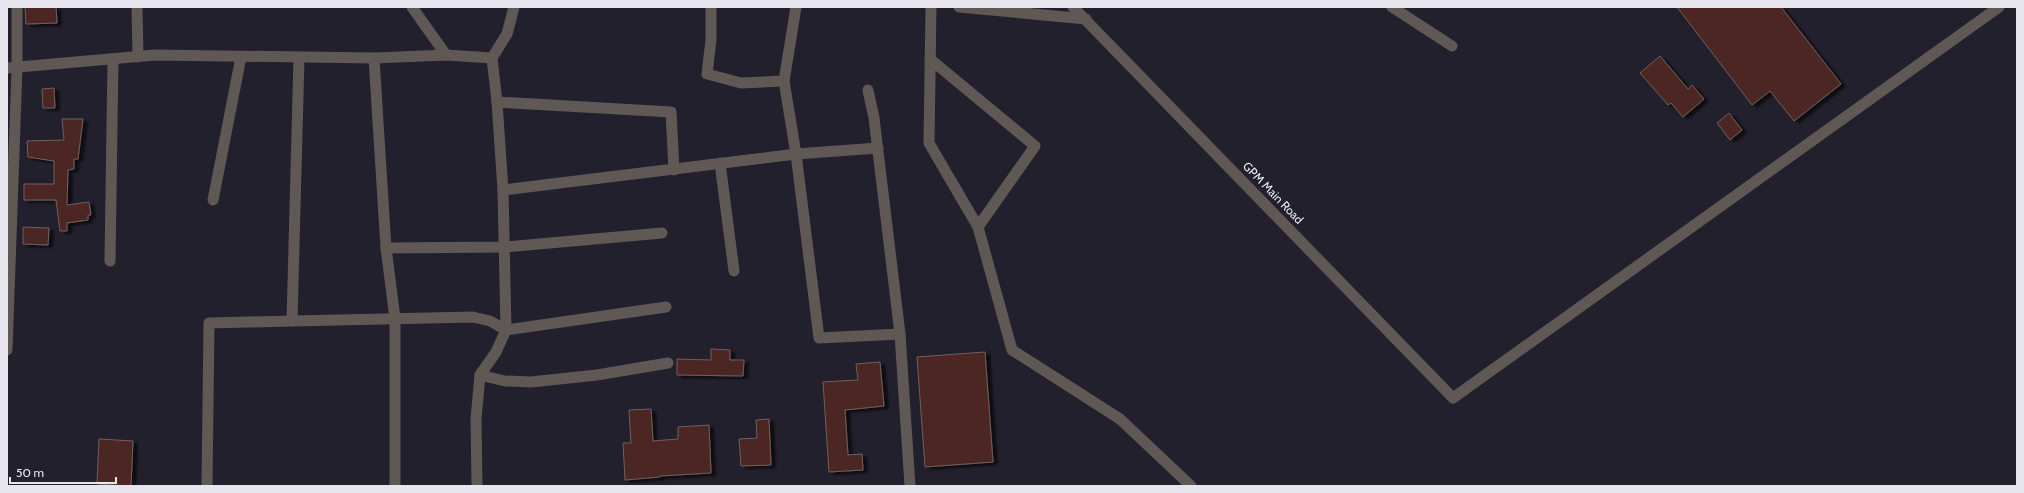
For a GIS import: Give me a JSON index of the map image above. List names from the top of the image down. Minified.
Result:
{"streets":{"street":["GPM Main Road"]},"scale_bar":"50 m"}
